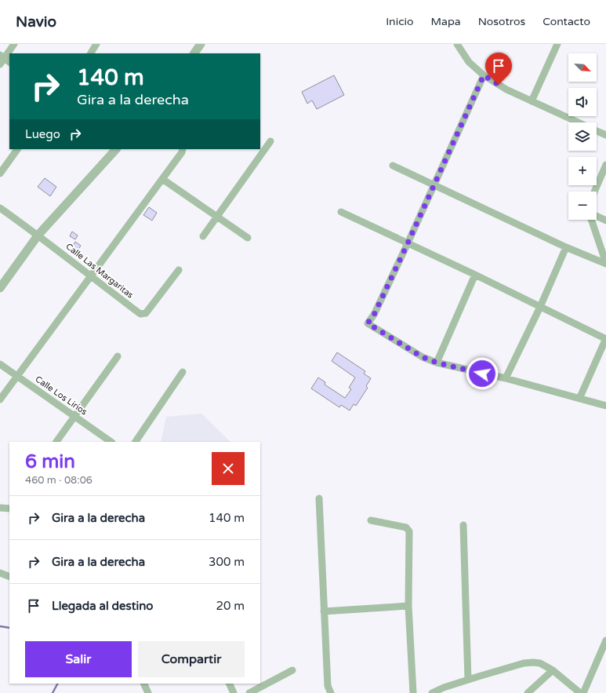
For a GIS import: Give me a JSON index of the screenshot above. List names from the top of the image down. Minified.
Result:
{"streets":{"street":["Calle Las Margaritas","Calle Los Lirios"]},"north":"bottom right","page":{"header":"Navio","nav":["Inicio","Mapa","Nosotros","Contacto"],"map_buttons":["+","−"],"turn":["140 m","Gira a la derecha"],"then":"Luego","heading":["6 min","460 m · 08:06"],"list":[{"name":"Gira a la derecha","value":"140 m"},{"name":"Gira a la derecha","value":"300 m"},{"name":"Llegada al destino","value":"20 m"}],"buttons":["Salir","Compartir"]}}
